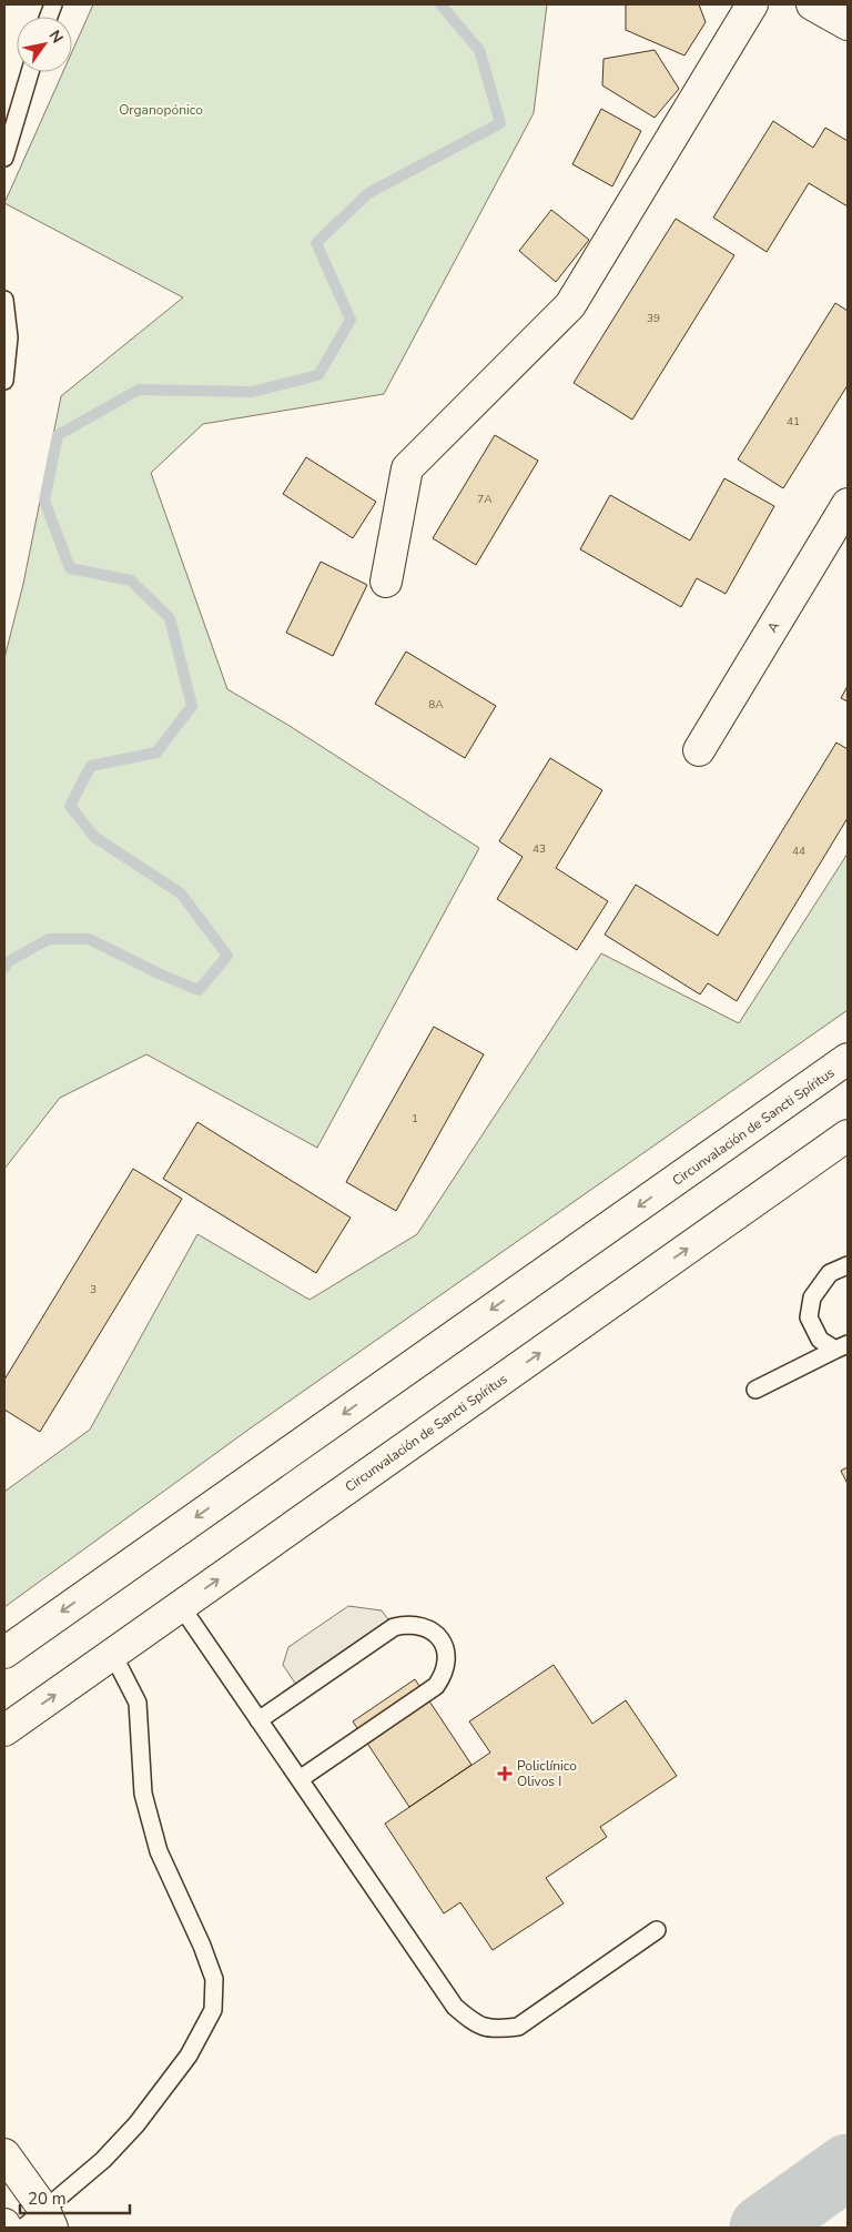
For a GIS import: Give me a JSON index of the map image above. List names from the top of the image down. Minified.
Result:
{"streets":{"main road":["A","Circunvalación de Sancti Spíritus"]},"parks":["Organopónico"],"places":{"health":["Policlínico Olivos I"]},"house_numbers":["39","41","7A","8A","43","44","1","3"],"scale_bar":"20 m","north":"top right"}
